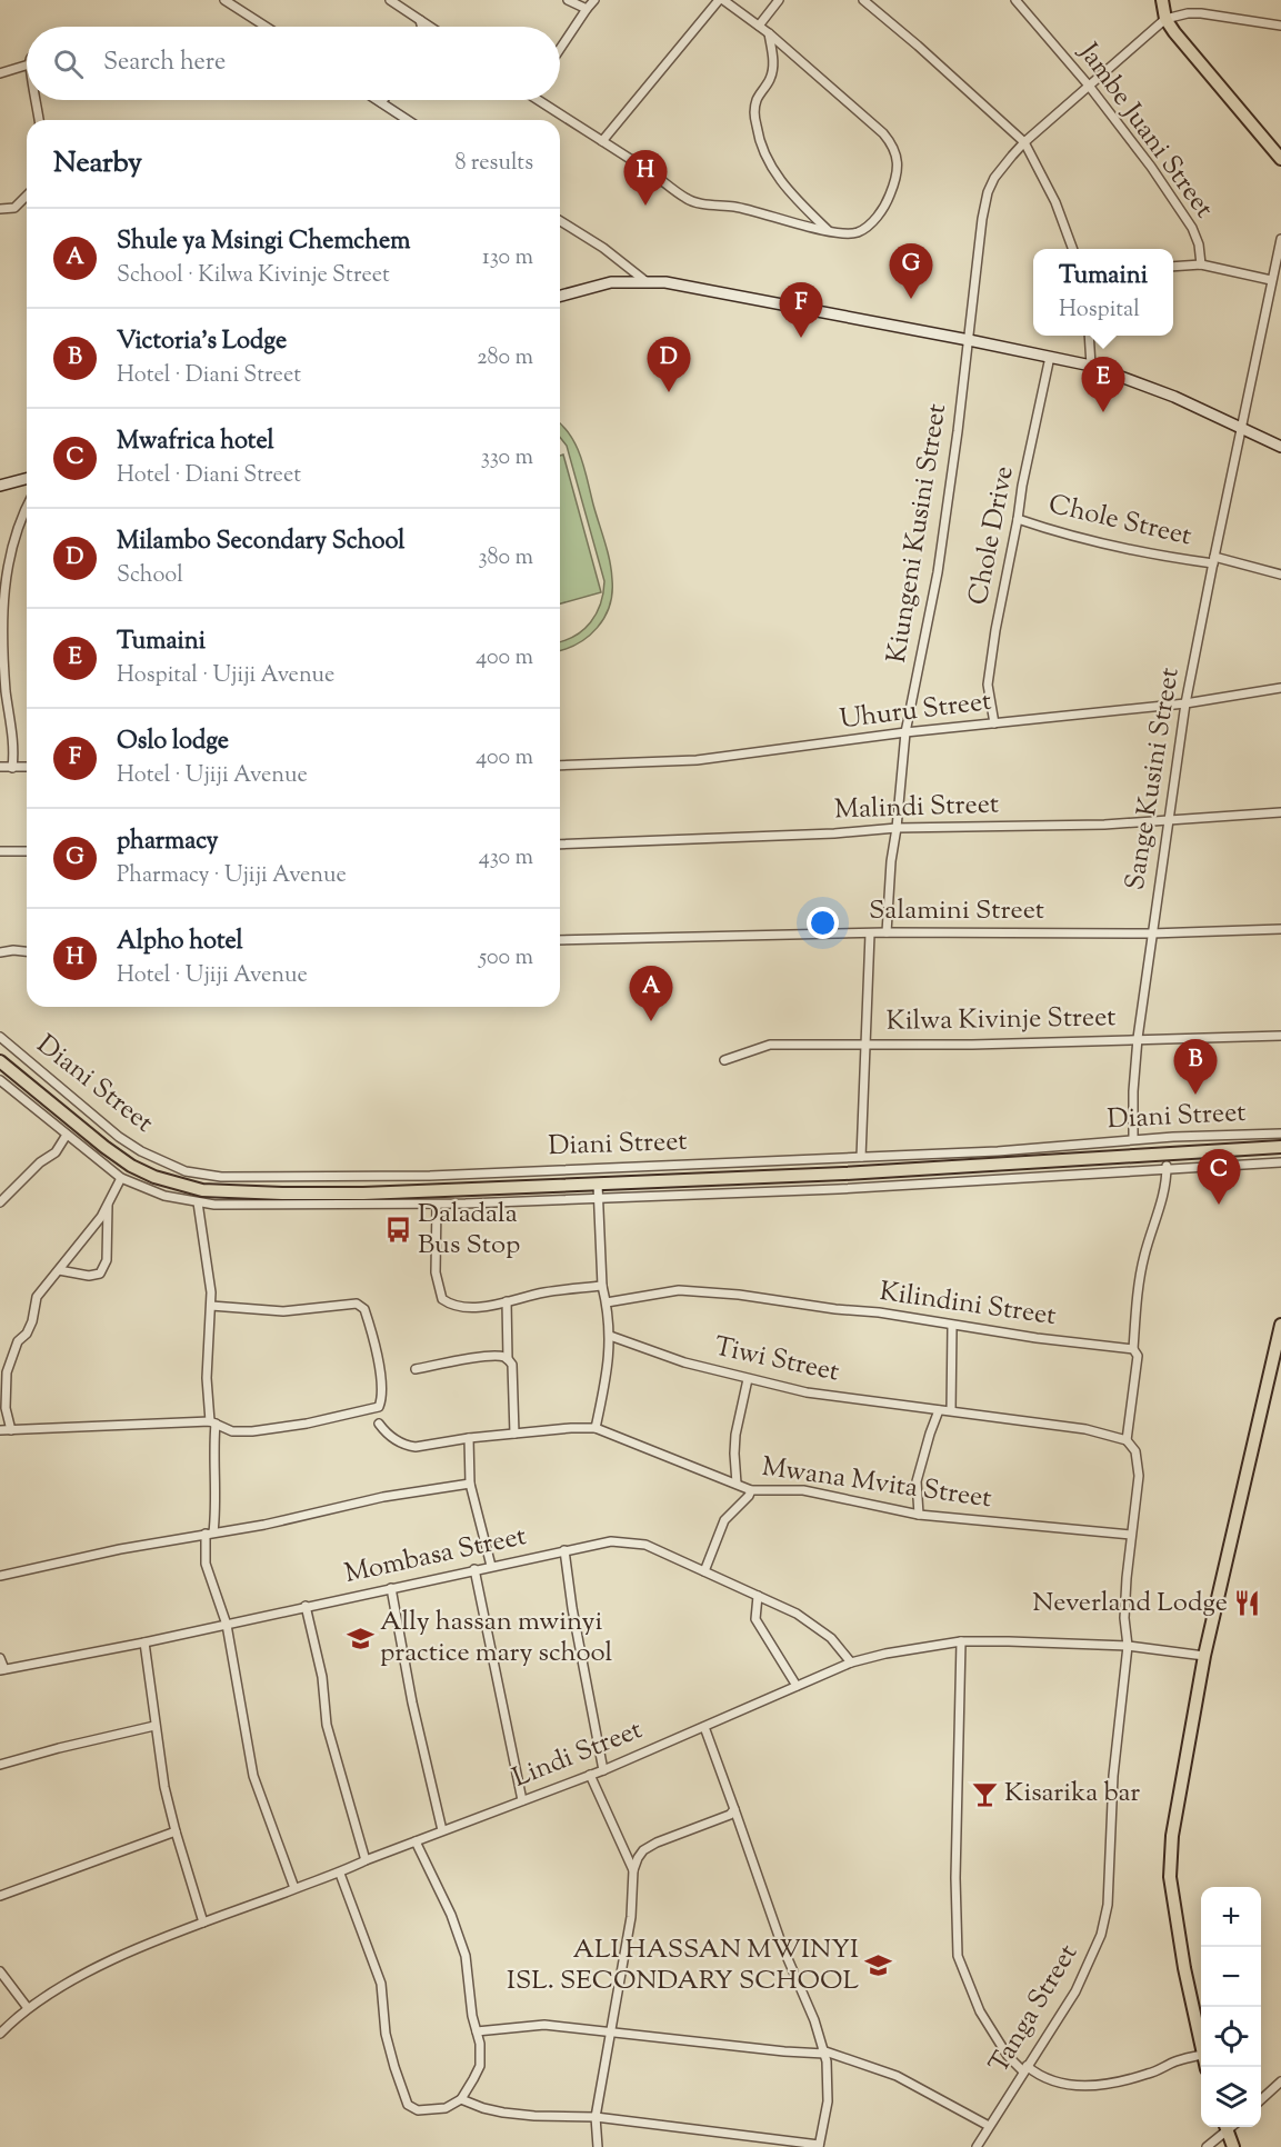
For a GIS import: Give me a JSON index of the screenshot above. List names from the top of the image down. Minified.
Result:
{"streets":{"street":["Jambe Juani Street","Chole Street","Kiungeni Kusini Street","Chole Drive","Uhuru Street","Sange Kusini Street","Malindi Street","Salamini Street","Kilwa Kivinje Street","Diani Street","Kilindini Street","Tiwi Street","Mwana Mvita Street","Mombasa Street","Lindi Street","Tanga Street"]},"crossings":[["Jambe Juani Street","Kiungeni Kusini Street"],["Chole Street","Chole Drive"],["Chole Street","Sange Kusini Street"],["Kiungeni Kusini Street","Uhuru Street"],["Kiungeni Kusini Street","Malindi Street"],["Kiungeni Kusini Street","Salamini Street"],["Chole Drive","Uhuru Street"],["Uhuru Street","Sange Kusini Street"],["Sange Kusini Street","Malindi Street"],["Sange Kusini Street","Salamini Street"],["Sange Kusini Street","Kilwa Kivinje Street"],["Sange Kusini Street","Diani Street"],["Mombasa Street","Lindi Street"],["Lindi Street","Tanga Street"]],"places":{"bus stop":["Daladala Bus Stop"],"restaurant":["Neverland Lodge"],"school or university":["Ally hassan mwinyi practice mary school","ALI HASSAN MWINYI ISL. SECONDARY SCHOOL"],"bar":["Kisarika bar"]},"page":{"search":"Search here","heading":["Nearby","8 results"],"pins":["H","G","F","D","E","A","B","C"],"list":[{"mark":"A","name":"Shule ya Msingi Chemchem","note":"School · Kilwa Kivinje Street","value":"130 m"},{"mark":"B","name":"Victoria's Lodge","note":"Hotel · Diani Street","value":"280 m"},{"mark":"C","name":"Mwafrica hotel","note":"Hotel · Diani Street","value":"330 m"},{"mark":"D","name":"Milambo Secondary School","note":"School","value":"380 m"},{"mark":"E","name":"Tumaini","note":"Hospital · Ujiji Avenue","value":"400 m"},{"mark":"F","name":"Oslo lodge","note":"Hotel · Ujiji Avenue","value":"400 m"},{"mark":"G","name":"pharmacy","note":"Pharmacy · Ujiji Avenue","value":"430 m"},{"mark":"H","name":"Alpho hotel","note":"Hotel · Ujiji Avenue","value":"500 m"}],"popup":["Tumaini","Hospital"],"map_buttons":["+","−"]}}
